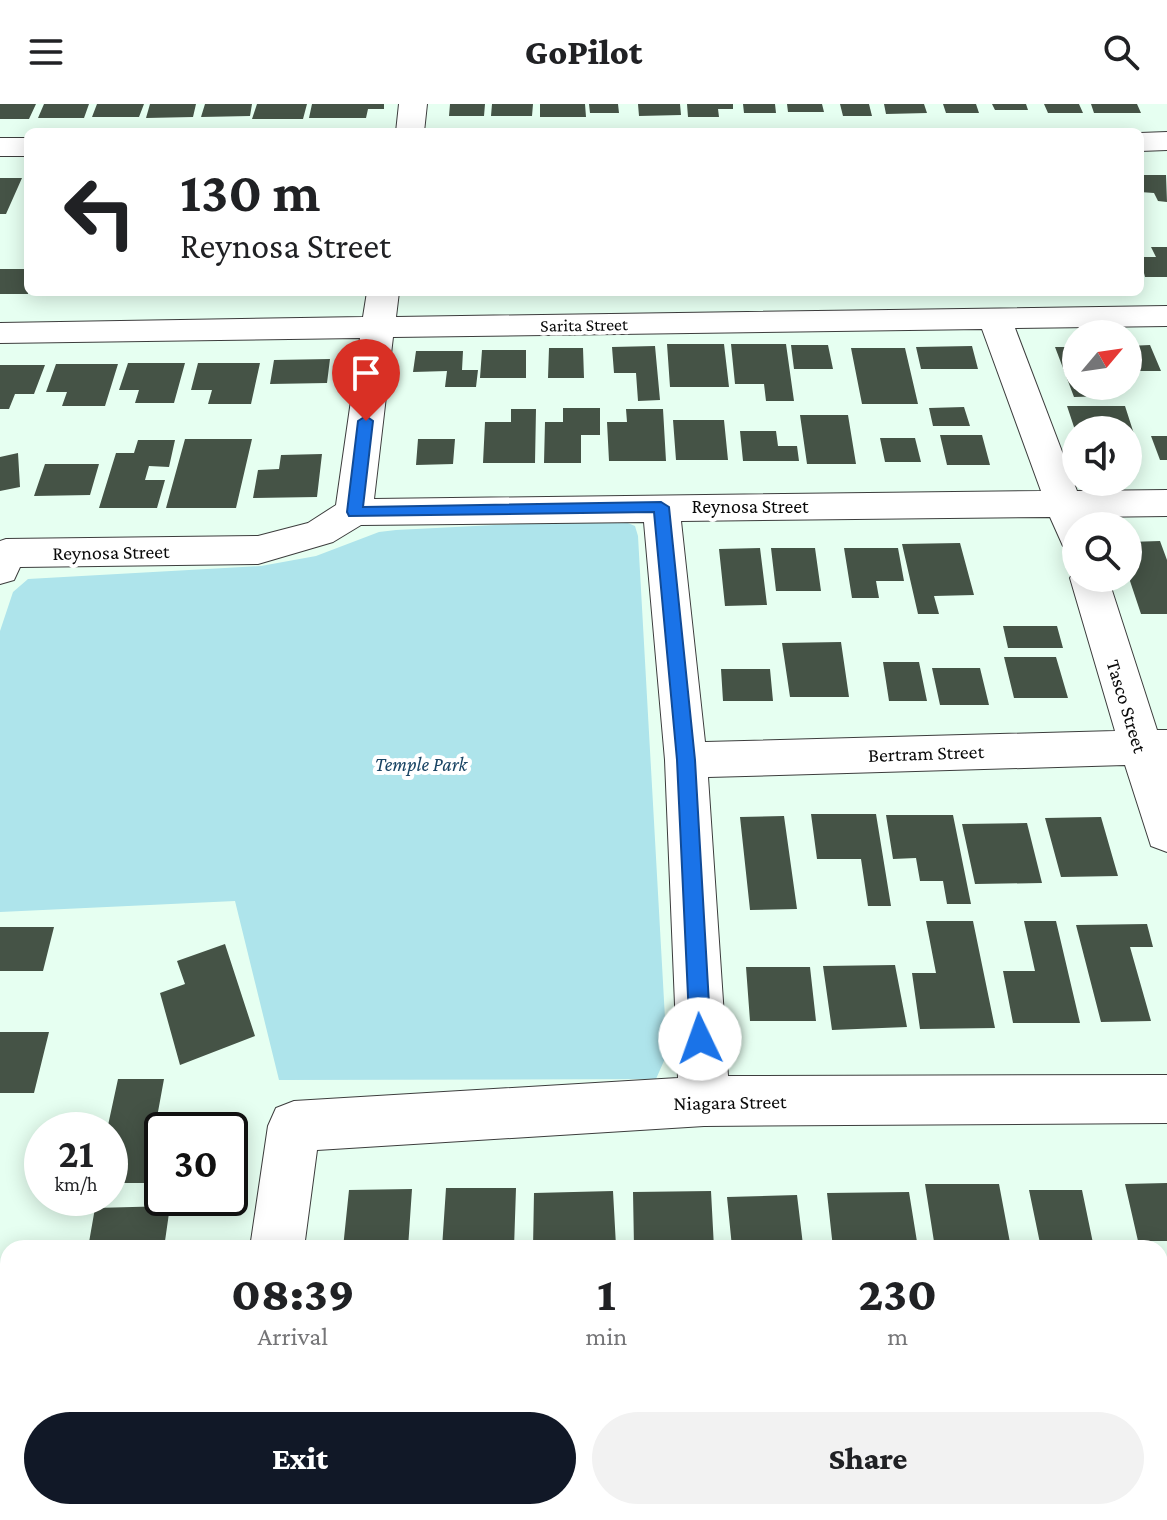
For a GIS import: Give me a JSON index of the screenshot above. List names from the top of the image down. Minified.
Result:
{"streets":{"street":["Sarita Street","Reynosa Street","Tasco Street","Bertram Street","Niagara Street"]},"crossings":[["Tasco Street","Bertram Street"]],"parks":["Temple Park"],"north":"top right","page":{"header":"GoPilot","turn":["130 m","Reynosa Street"],"speed":"21 km/h","limit":"30","eta":["08:39","Arrival","1","min","230","m"],"buttons":["Exit","Share"]}}
